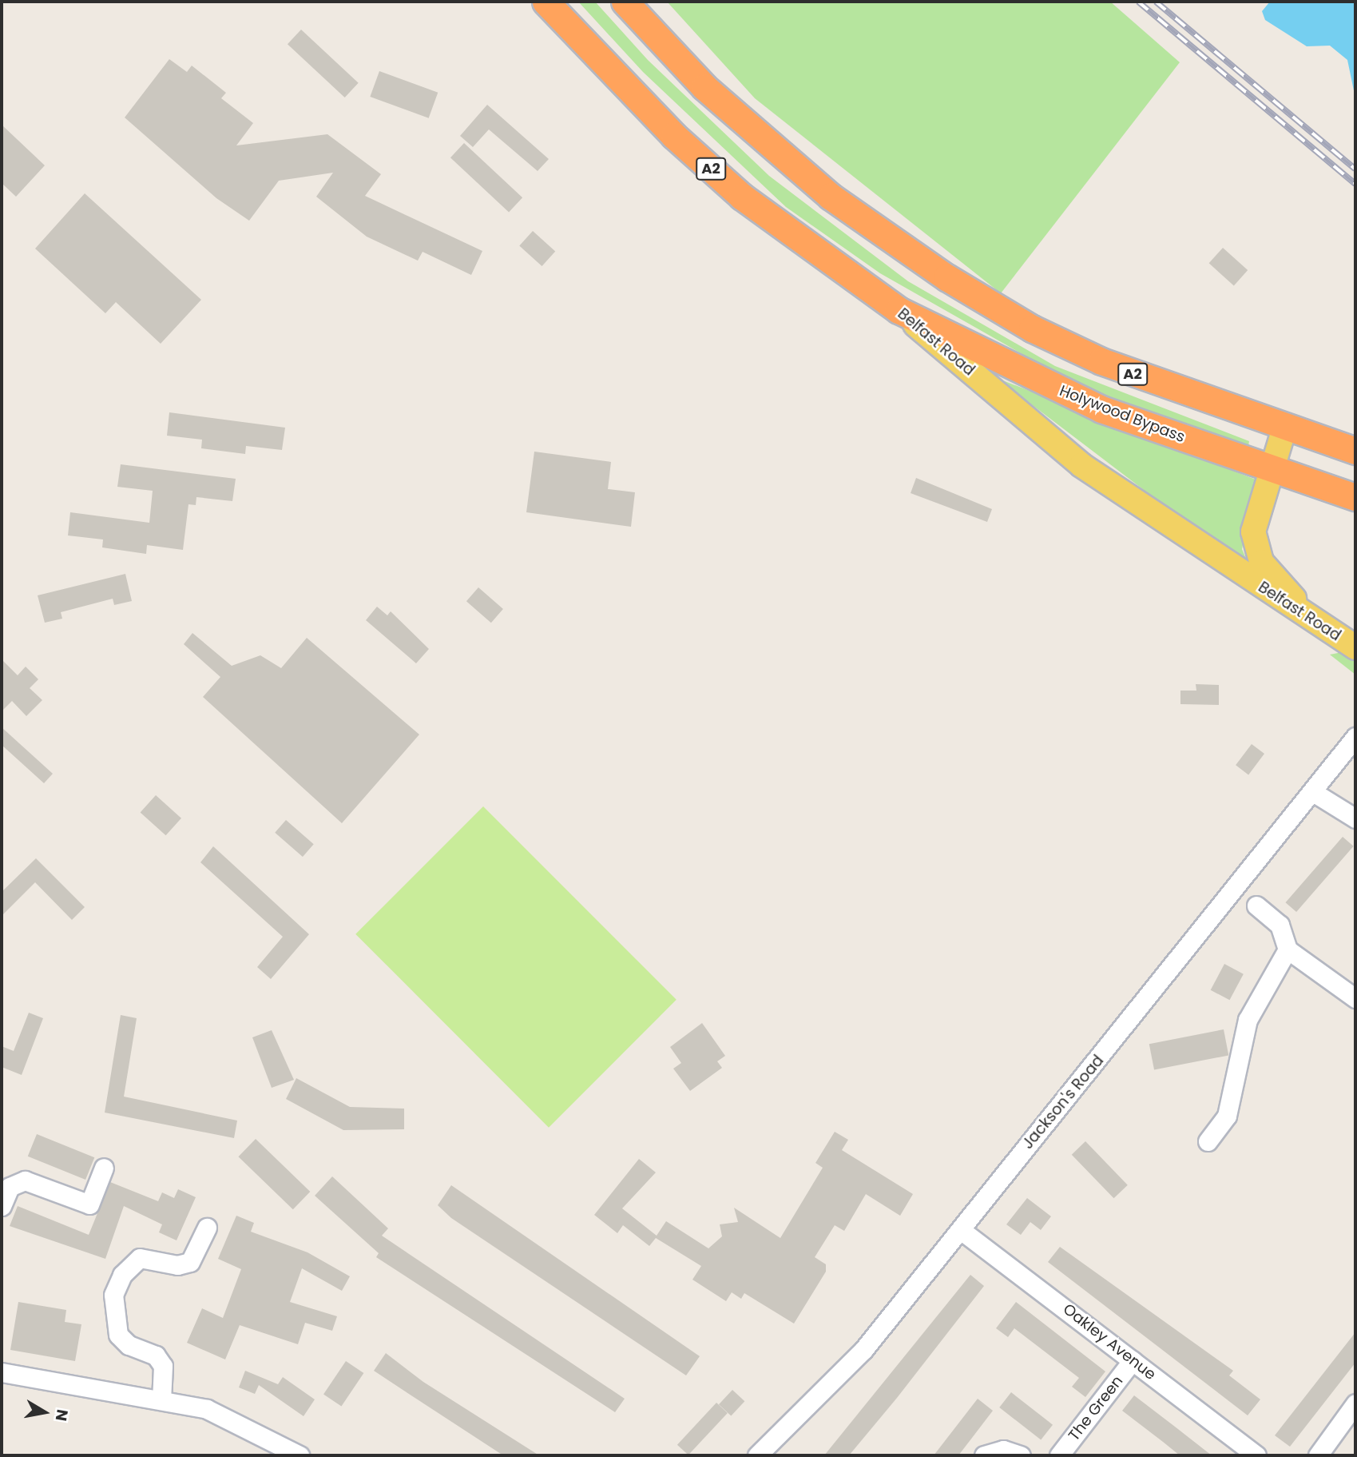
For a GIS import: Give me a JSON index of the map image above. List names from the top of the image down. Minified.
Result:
{"streets":{"highway":["A2","Belfast Road","Holywood Bypass"],"street":["Jackson's Road","Oakley Avenue","The Green"]},"crossings":[["Belfast Road","Holywood Bypass"],["Jackson's Road","Oakley Avenue"],["Oakley Avenue","The Green"]],"north":"right"}
